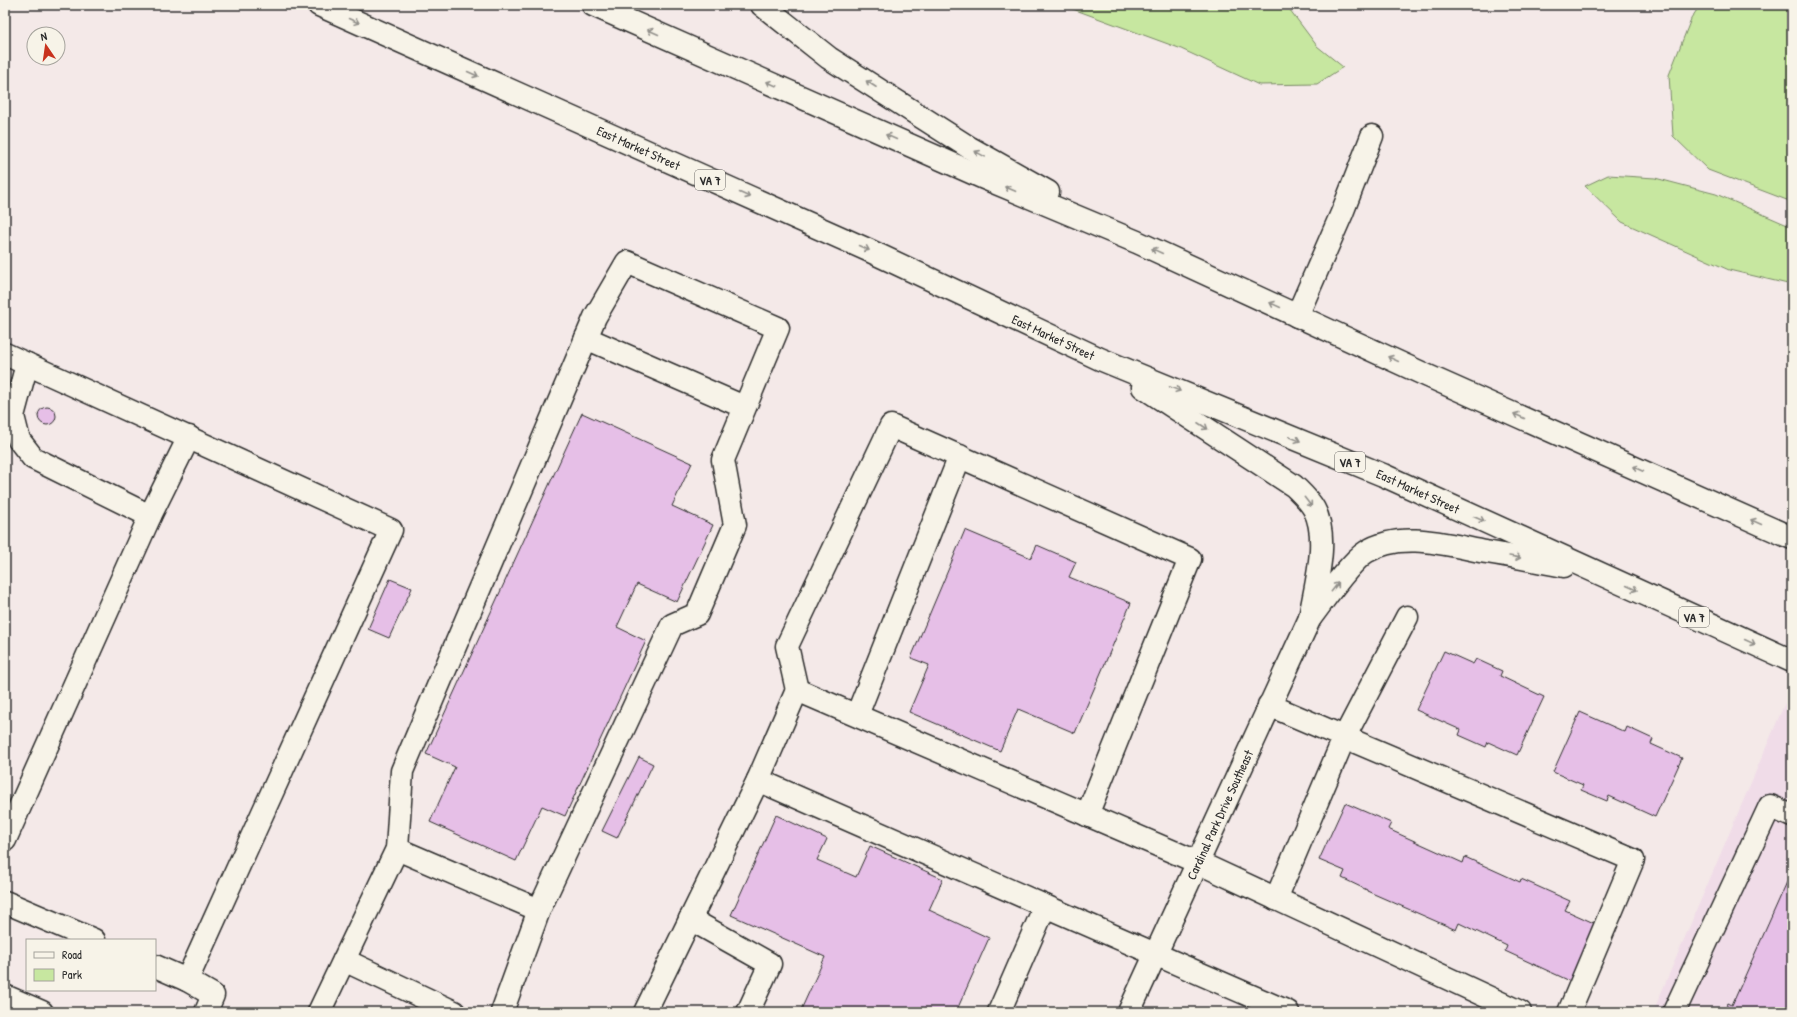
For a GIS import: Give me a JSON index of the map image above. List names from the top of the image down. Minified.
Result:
{"streets":{"main road":["East Market Street","VA 7","Cardinal Park Drive Southeast"]},"legend":["Road","Park"],"north":"top"}
